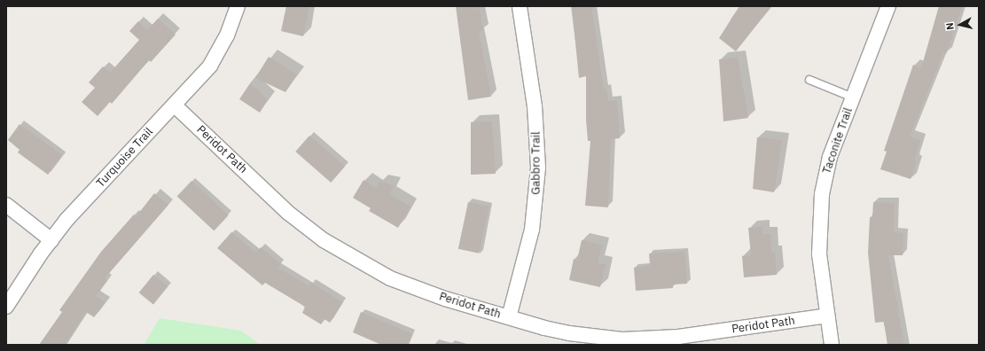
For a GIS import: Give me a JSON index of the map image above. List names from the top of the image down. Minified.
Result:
{"streets":{"street":["Taconite Trail","Peridot Path","Turquoise Trail","Gabbro Trail"]},"crossings":[["Taconite Trail","Peridot Path"],["Peridot Path","Turquoise Trail"],["Peridot Path","Gabbro Trail"]],"north":"left"}
